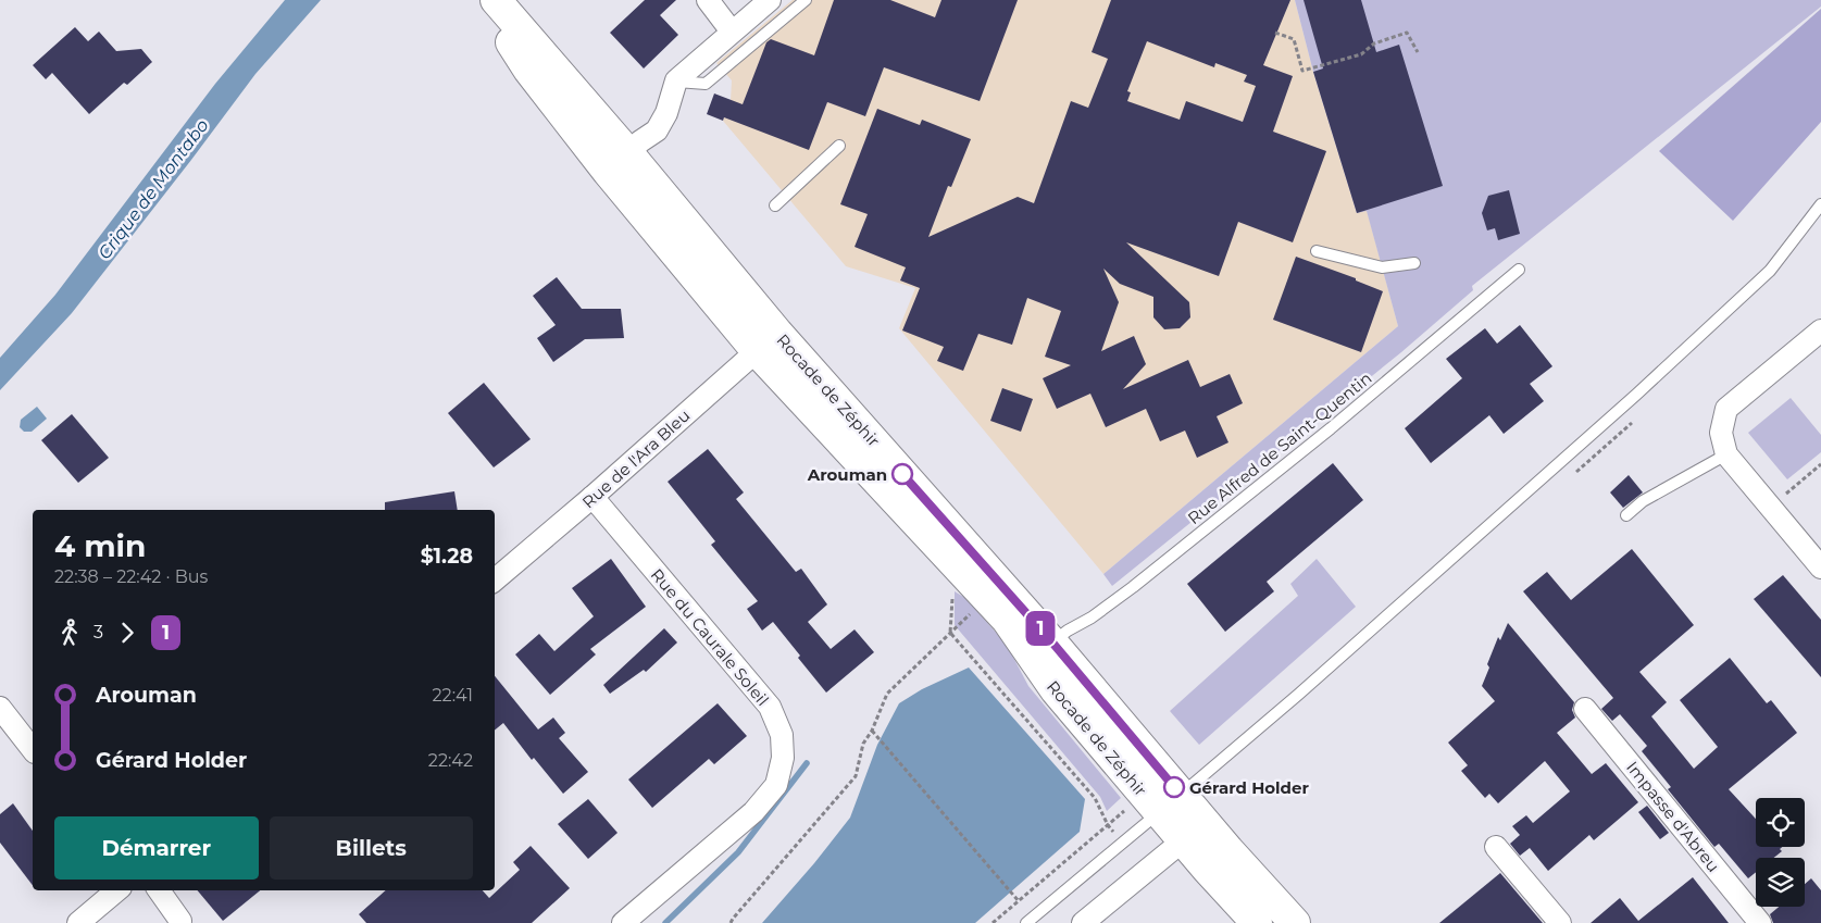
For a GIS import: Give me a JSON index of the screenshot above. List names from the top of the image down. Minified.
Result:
{"streets":{"main road":["Rocade de Zéphir"],"street":["Rue de l'Ara Bleu","Rue du Caurale Soleil","Impasse d'Abreu"],"lane":["Rue Alfred de Saint-Quentin"]},"crossings":[["Rocade de Zéphir","Rue Alfred de Saint-Quentin"],["Rocade de Zéphir","Rue de l'Ara Bleu"],["Rue de l'Ara Bleu","Rue du Caurale Soleil"]],"water":["Crique de Montabo"],"places":["Arouman","Gérard Holder"],"lines":["bus line 1"],"page":{"on_map":"1","heading":["4 min","22:38 – 22:42 · Bus","$1.28"],"legs":["3","1"],"list":[{"name":"Arouman","value":"22:41"},{"name":"Gérard Holder","value":"22:42"}],"buttons":["Démarrer","Billets"]}}
